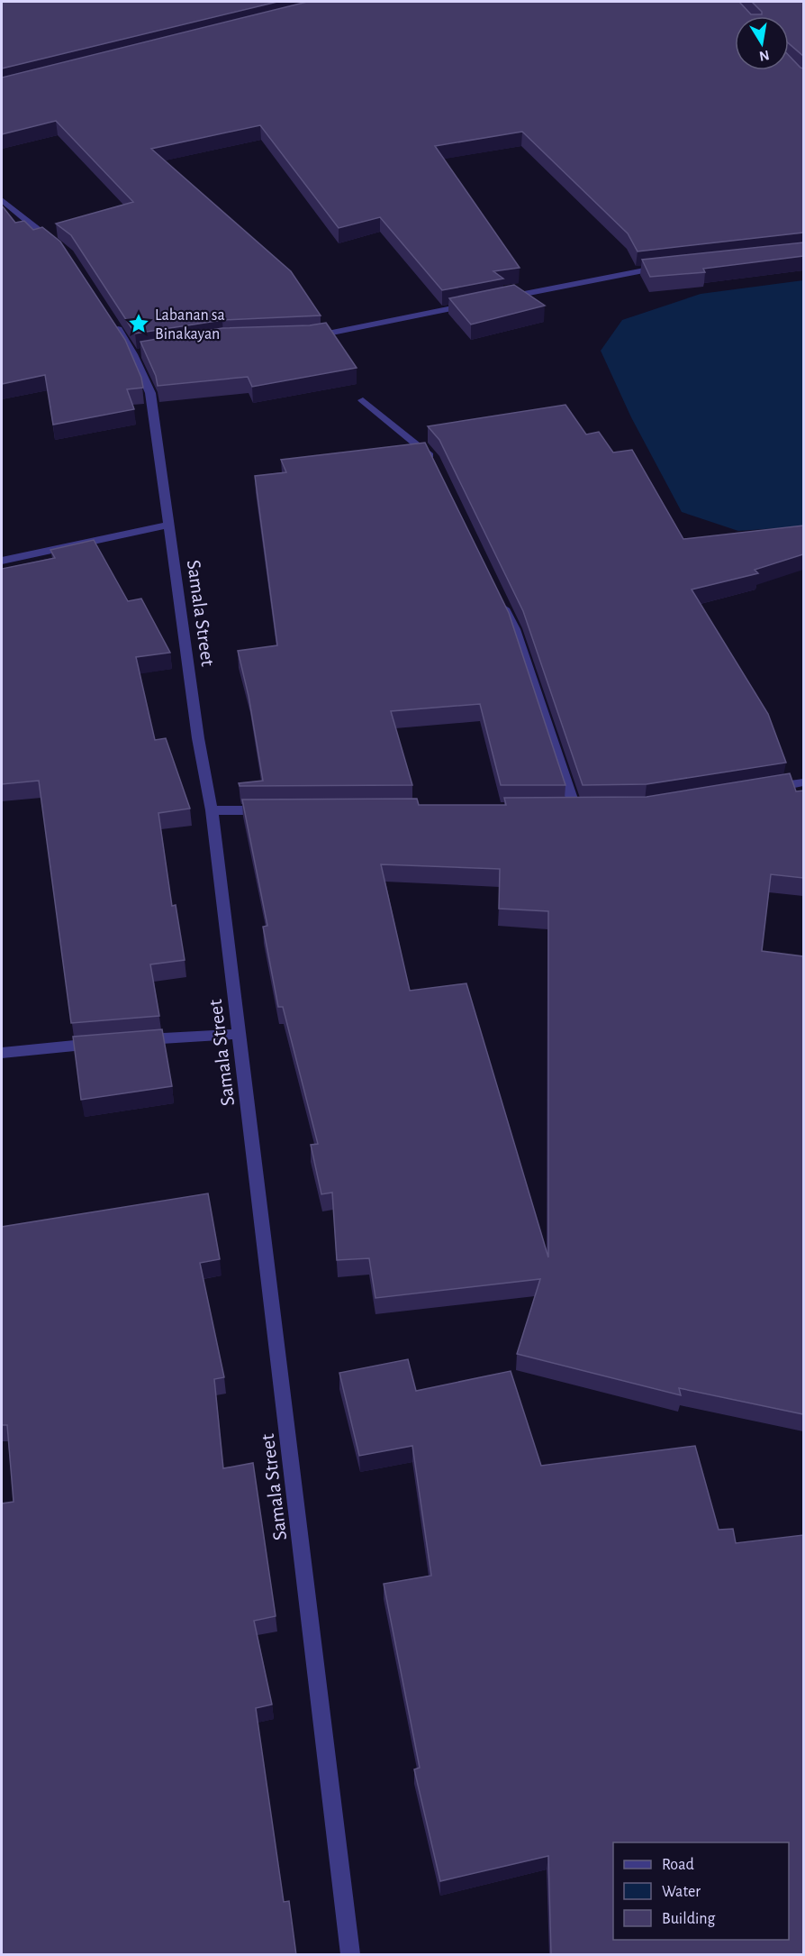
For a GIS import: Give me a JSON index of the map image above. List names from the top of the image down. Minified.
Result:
{"streets":{"street":["Samala Street"]},"places":{"place":["Labanan sa Binakayan"]},"legend":["Road","Water","Building"],"north":"bottom"}
